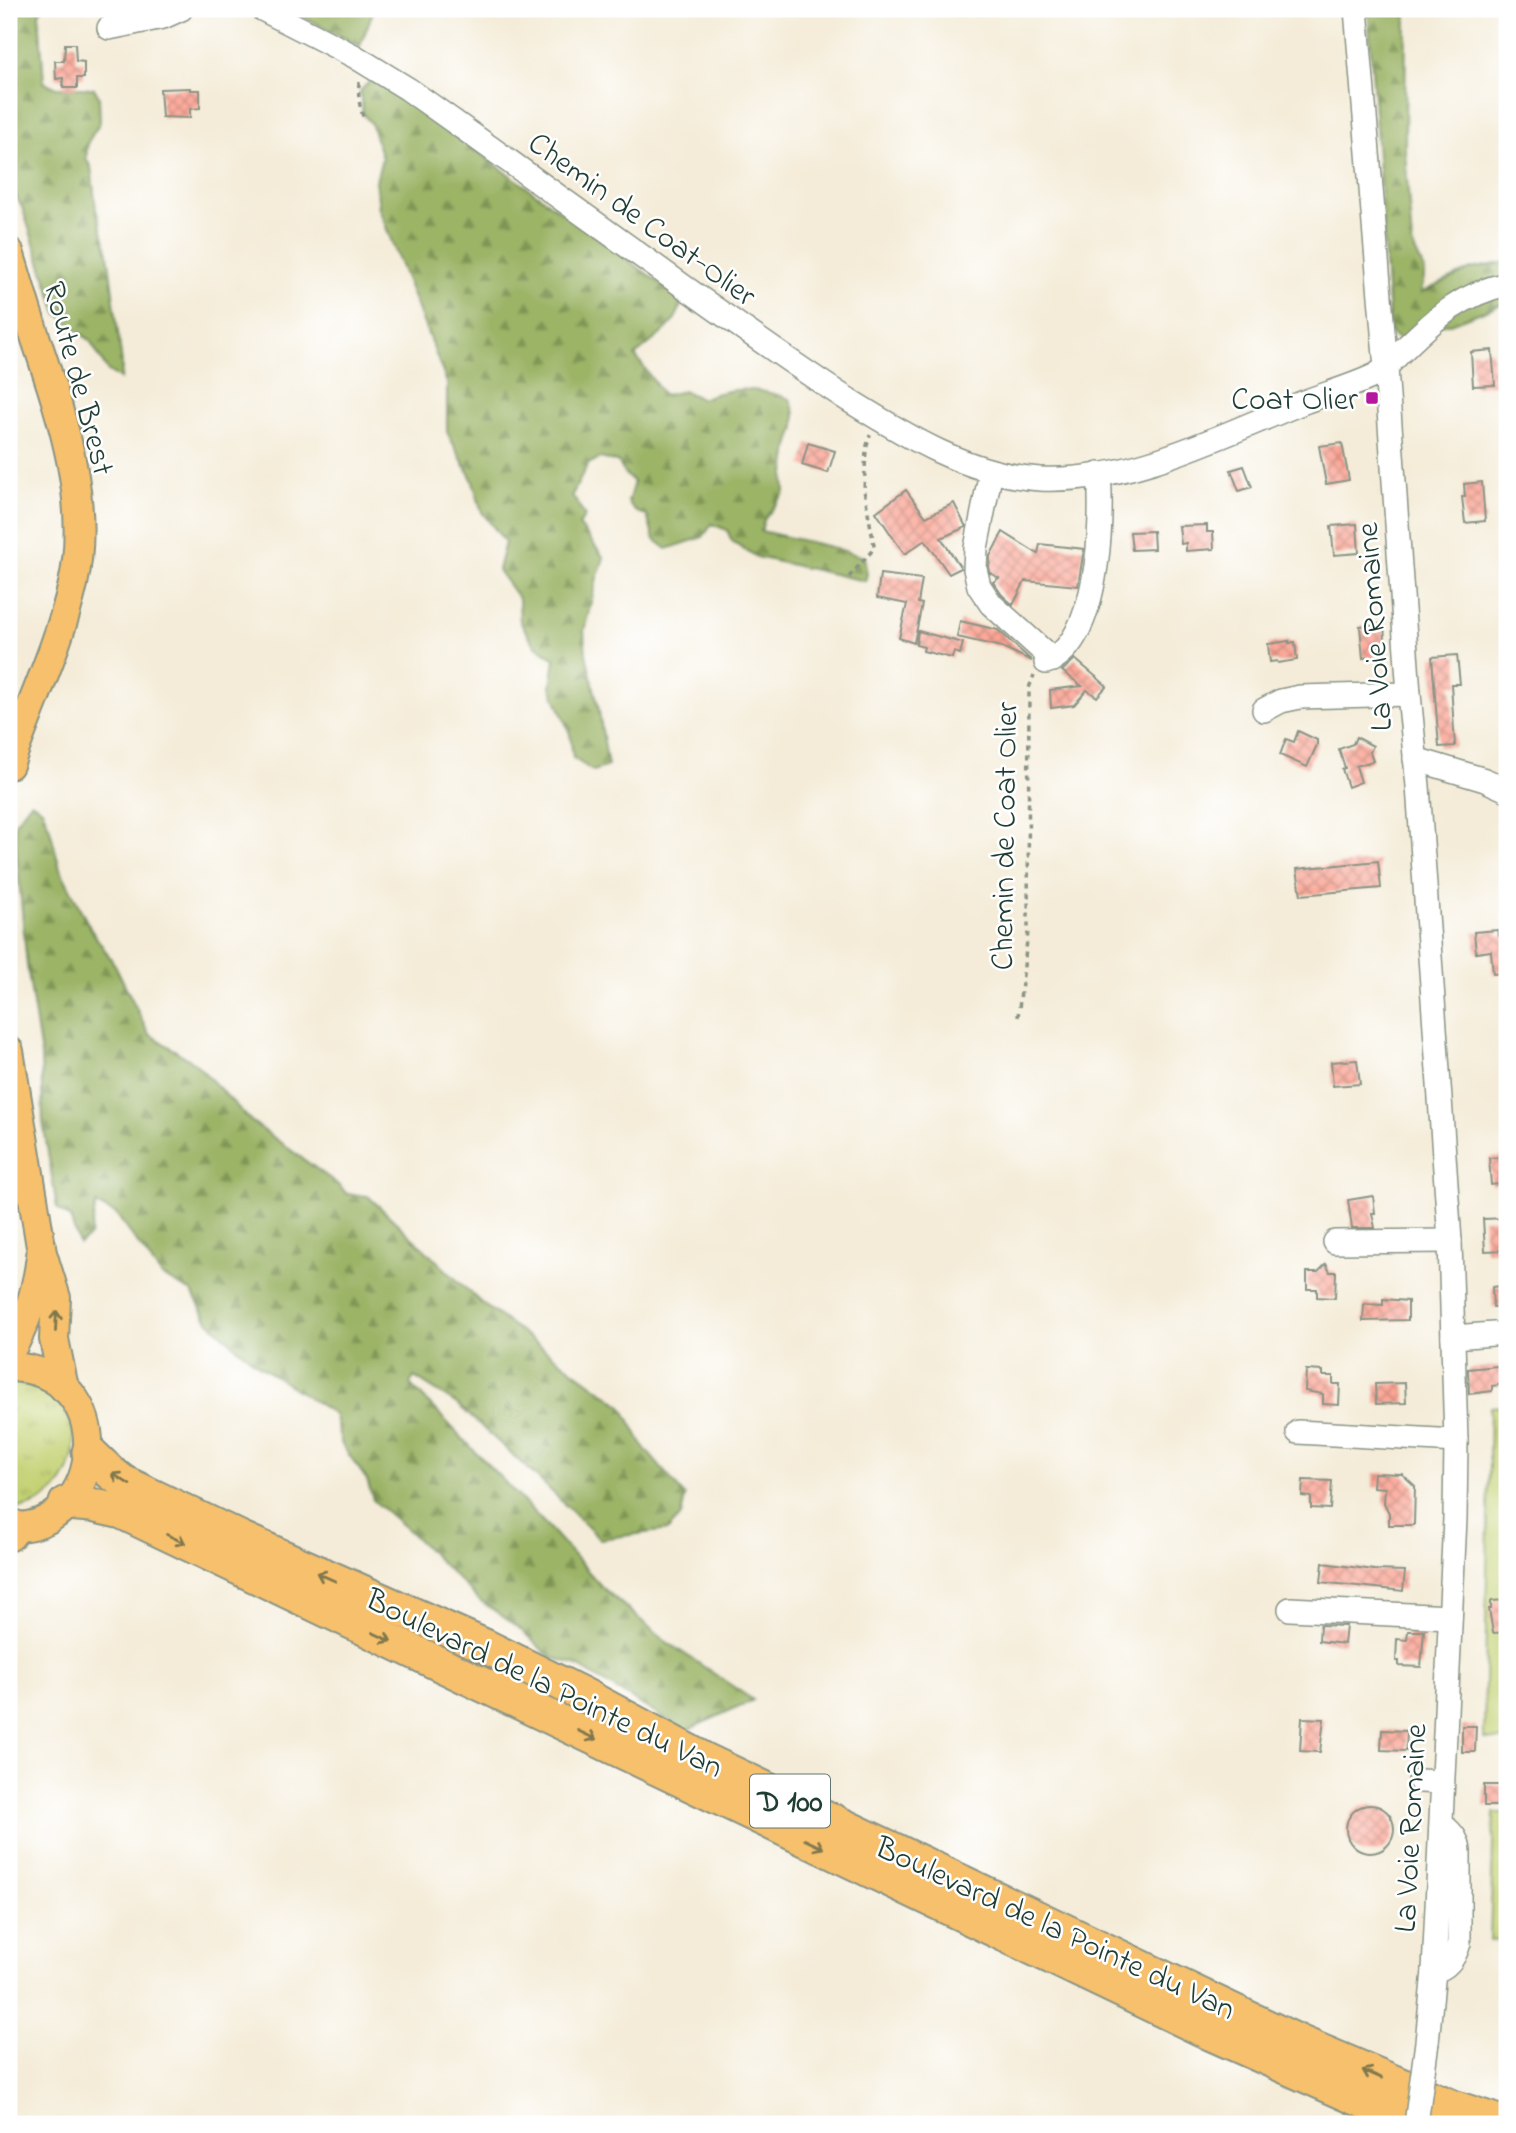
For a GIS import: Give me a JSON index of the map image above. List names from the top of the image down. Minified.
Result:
{"streets":{"highway":["Boulevard de la Pointe du Van","D 100"],"main road":["Route de Brest"],"street":["Chemin de Coat-Olier","La Voie Romaine"],"path":["Chemin de Coat Olier"]},"crossings":[["Chemin de Coat-Olier","La Voie Romaine"],["La Voie Romaine","Boulevard de la Pointe du Van"]],"places":{"transit":["Coat Olier"]}}
